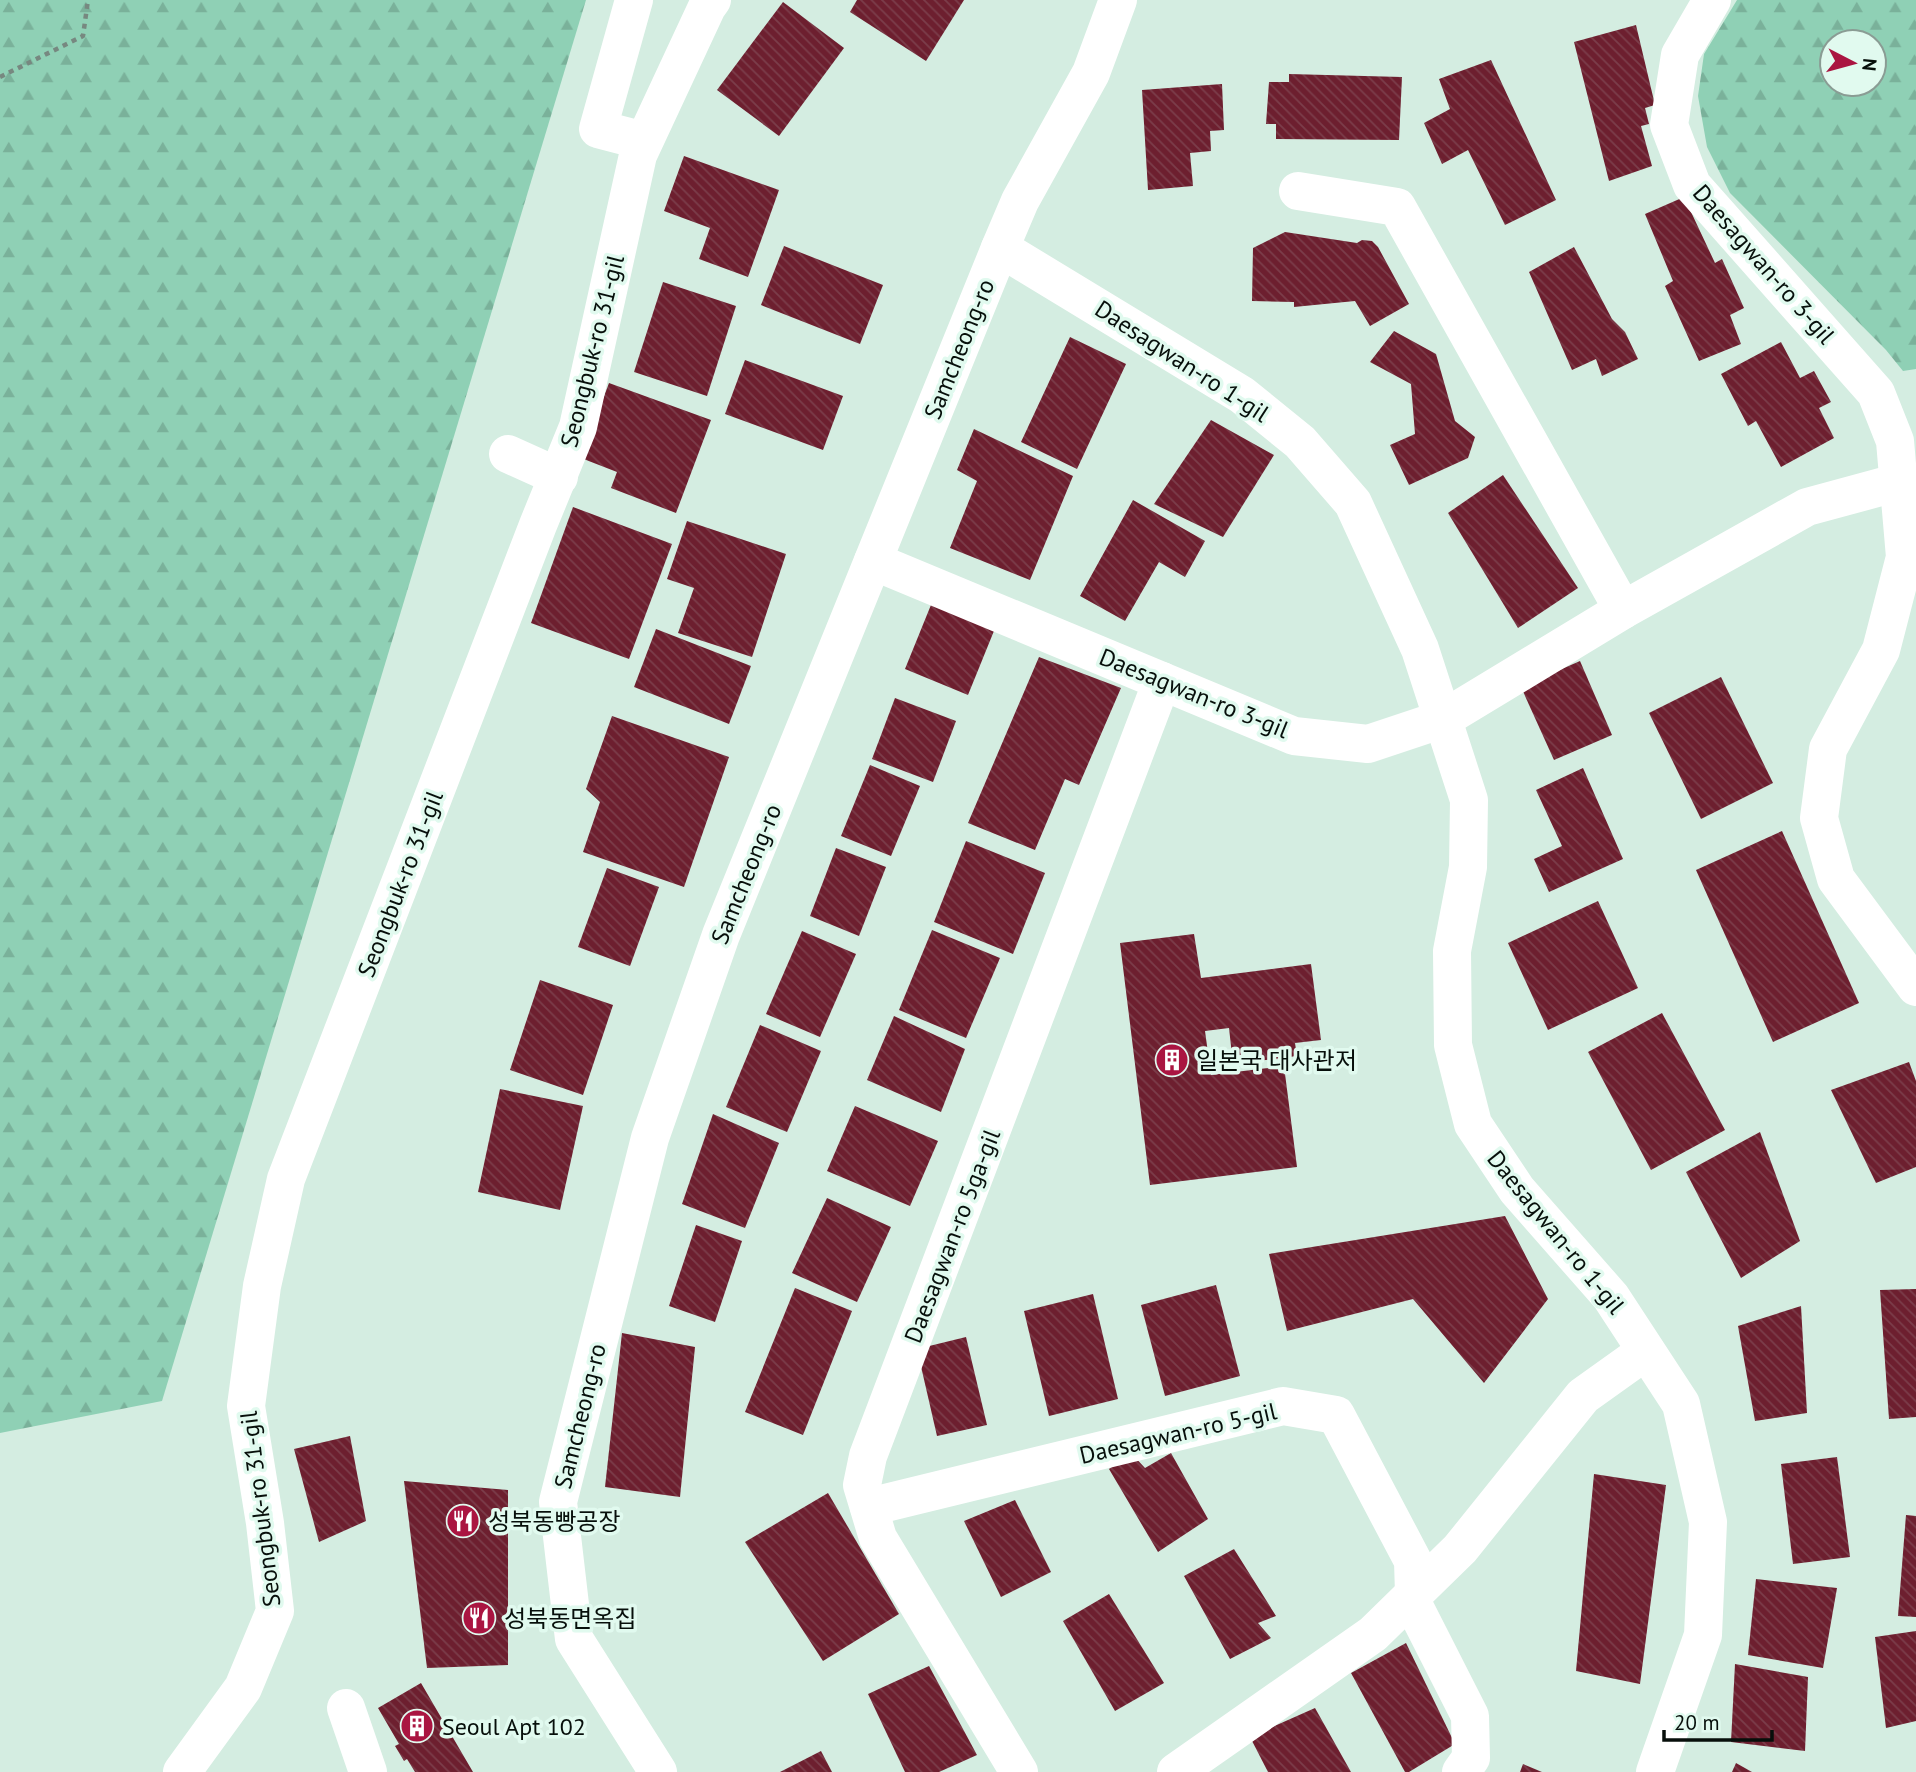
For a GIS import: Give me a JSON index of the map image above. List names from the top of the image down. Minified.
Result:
{"streets":{"street":["Daesagwan-ro 3-gil","Samcheong-ro","Seongbuk-ro 31-gil","Daesagwan-ro 1-gil","Daesagwan-ro 5ga-gil","Daesagwan-ro 5-gil"]},"crossings":[["Daesagwan-ro 3-gil","Samcheong-ro"],["Daesagwan-ro 3-gil","Daesagwan-ro 1-gil"],["Daesagwan-ro 3-gil","Daesagwan-ro 5ga-gil"],["Samcheong-ro","Daesagwan-ro 1-gil"],["Daesagwan-ro 5ga-gil","Daesagwan-ro 5-gil"]],"places":{"building":["일본국 대사관저","Seoul Apt 102"],"restaurant":["성북동빵공장","성북동면옥집"]},"scale_bar":"20 m","north":"right"}
